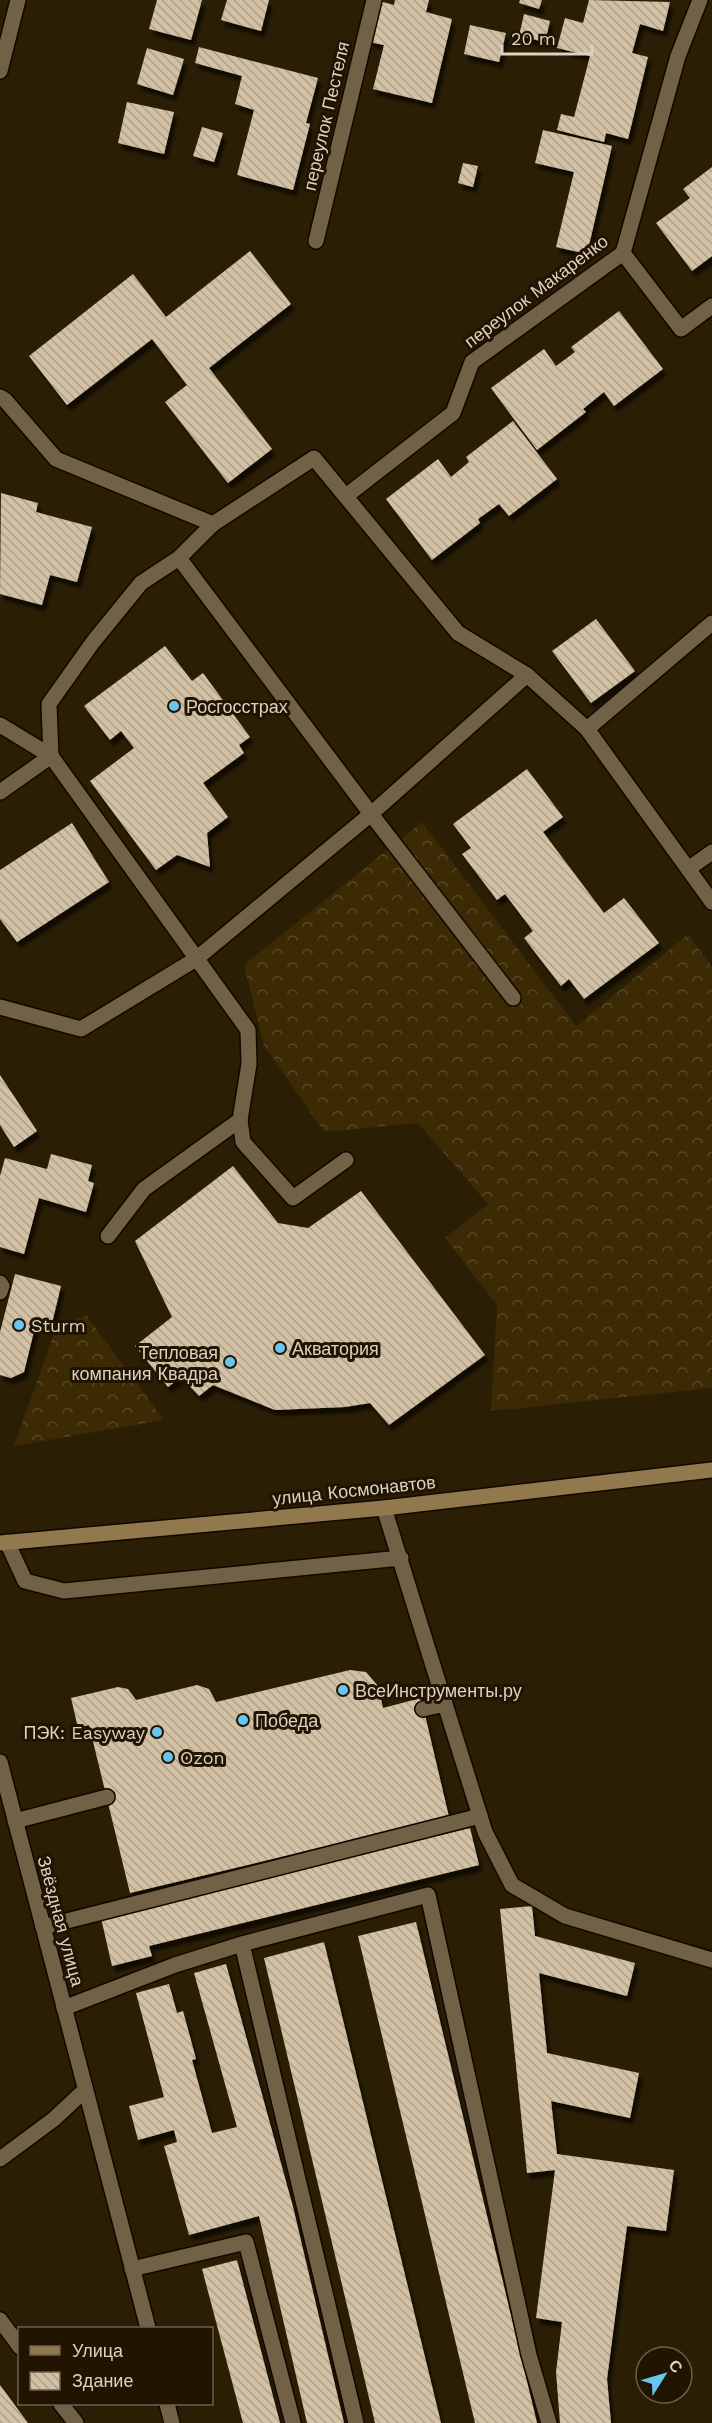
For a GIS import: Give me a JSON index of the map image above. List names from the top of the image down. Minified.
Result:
{"streets":{"main road":["улица Космонавтов"],"street":["переулок Пестеля","переулок Макаренко","Звёздная улица"]},"places":["Росгосстрах","Sturm","Акватория","Тепловая компания Квадра","ВсеИнструменты.ру","Победа","ПЭК: Easyway","Ozon"],"legend":["Улица","Здание"],"scale_bar":"20 m","north":"top right"}
